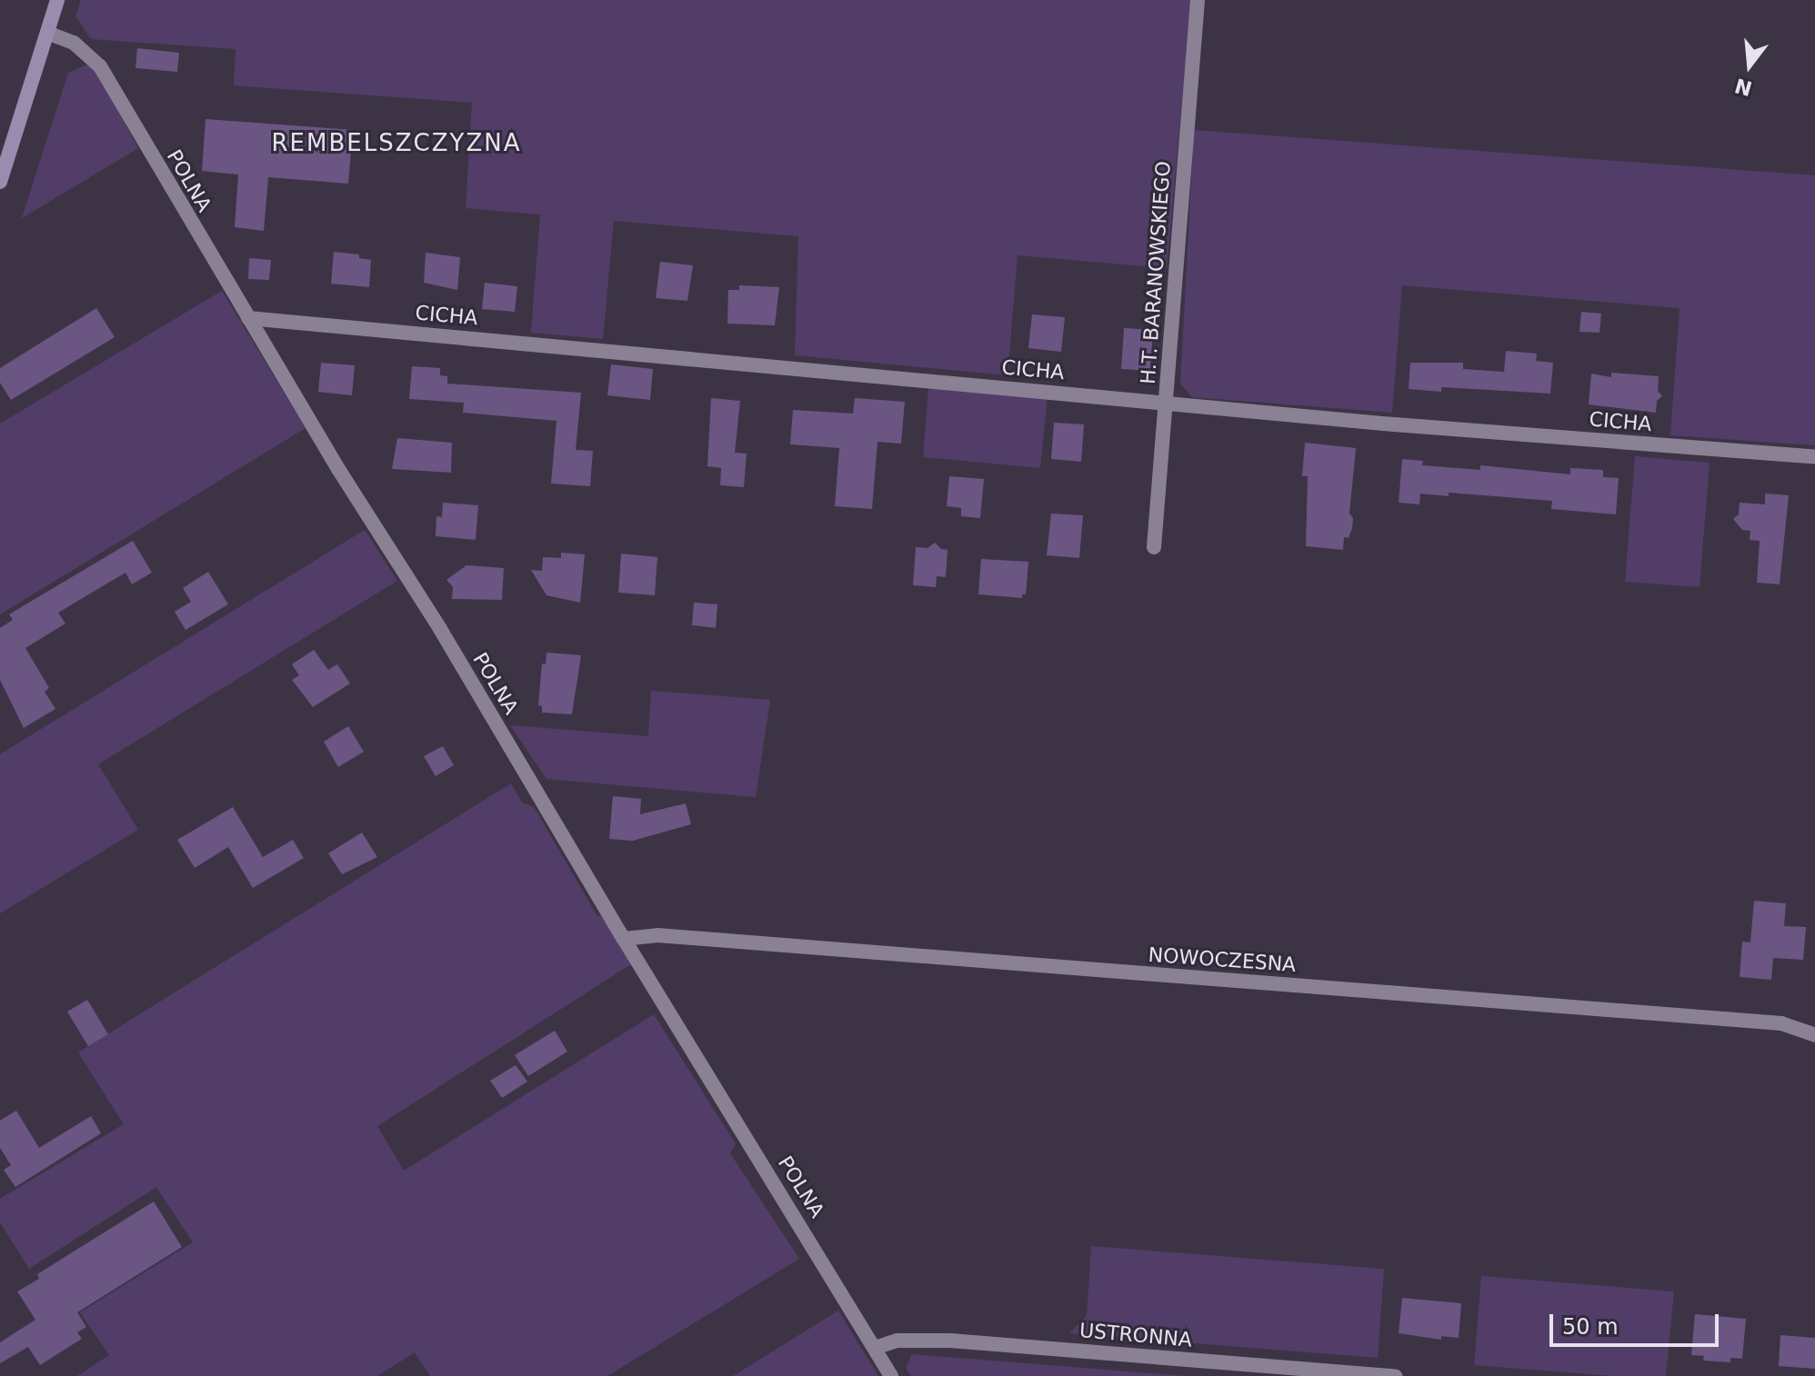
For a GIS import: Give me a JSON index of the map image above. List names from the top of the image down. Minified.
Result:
{"streets":{"street":["POLNA","H.T. BARANOWSKIEGO","CICHA","NOWOCZESNA","USTRONNA"]},"crossings":[["POLNA","CICHA"],["POLNA","NOWOCZESNA"],["POLNA","USTRONNA"],["H.T. BARANOWSKIEGO","CICHA"]],"districts":["REMBELSZCZYZNA"],"scale_bar":"50 m","north":"bottom"}
